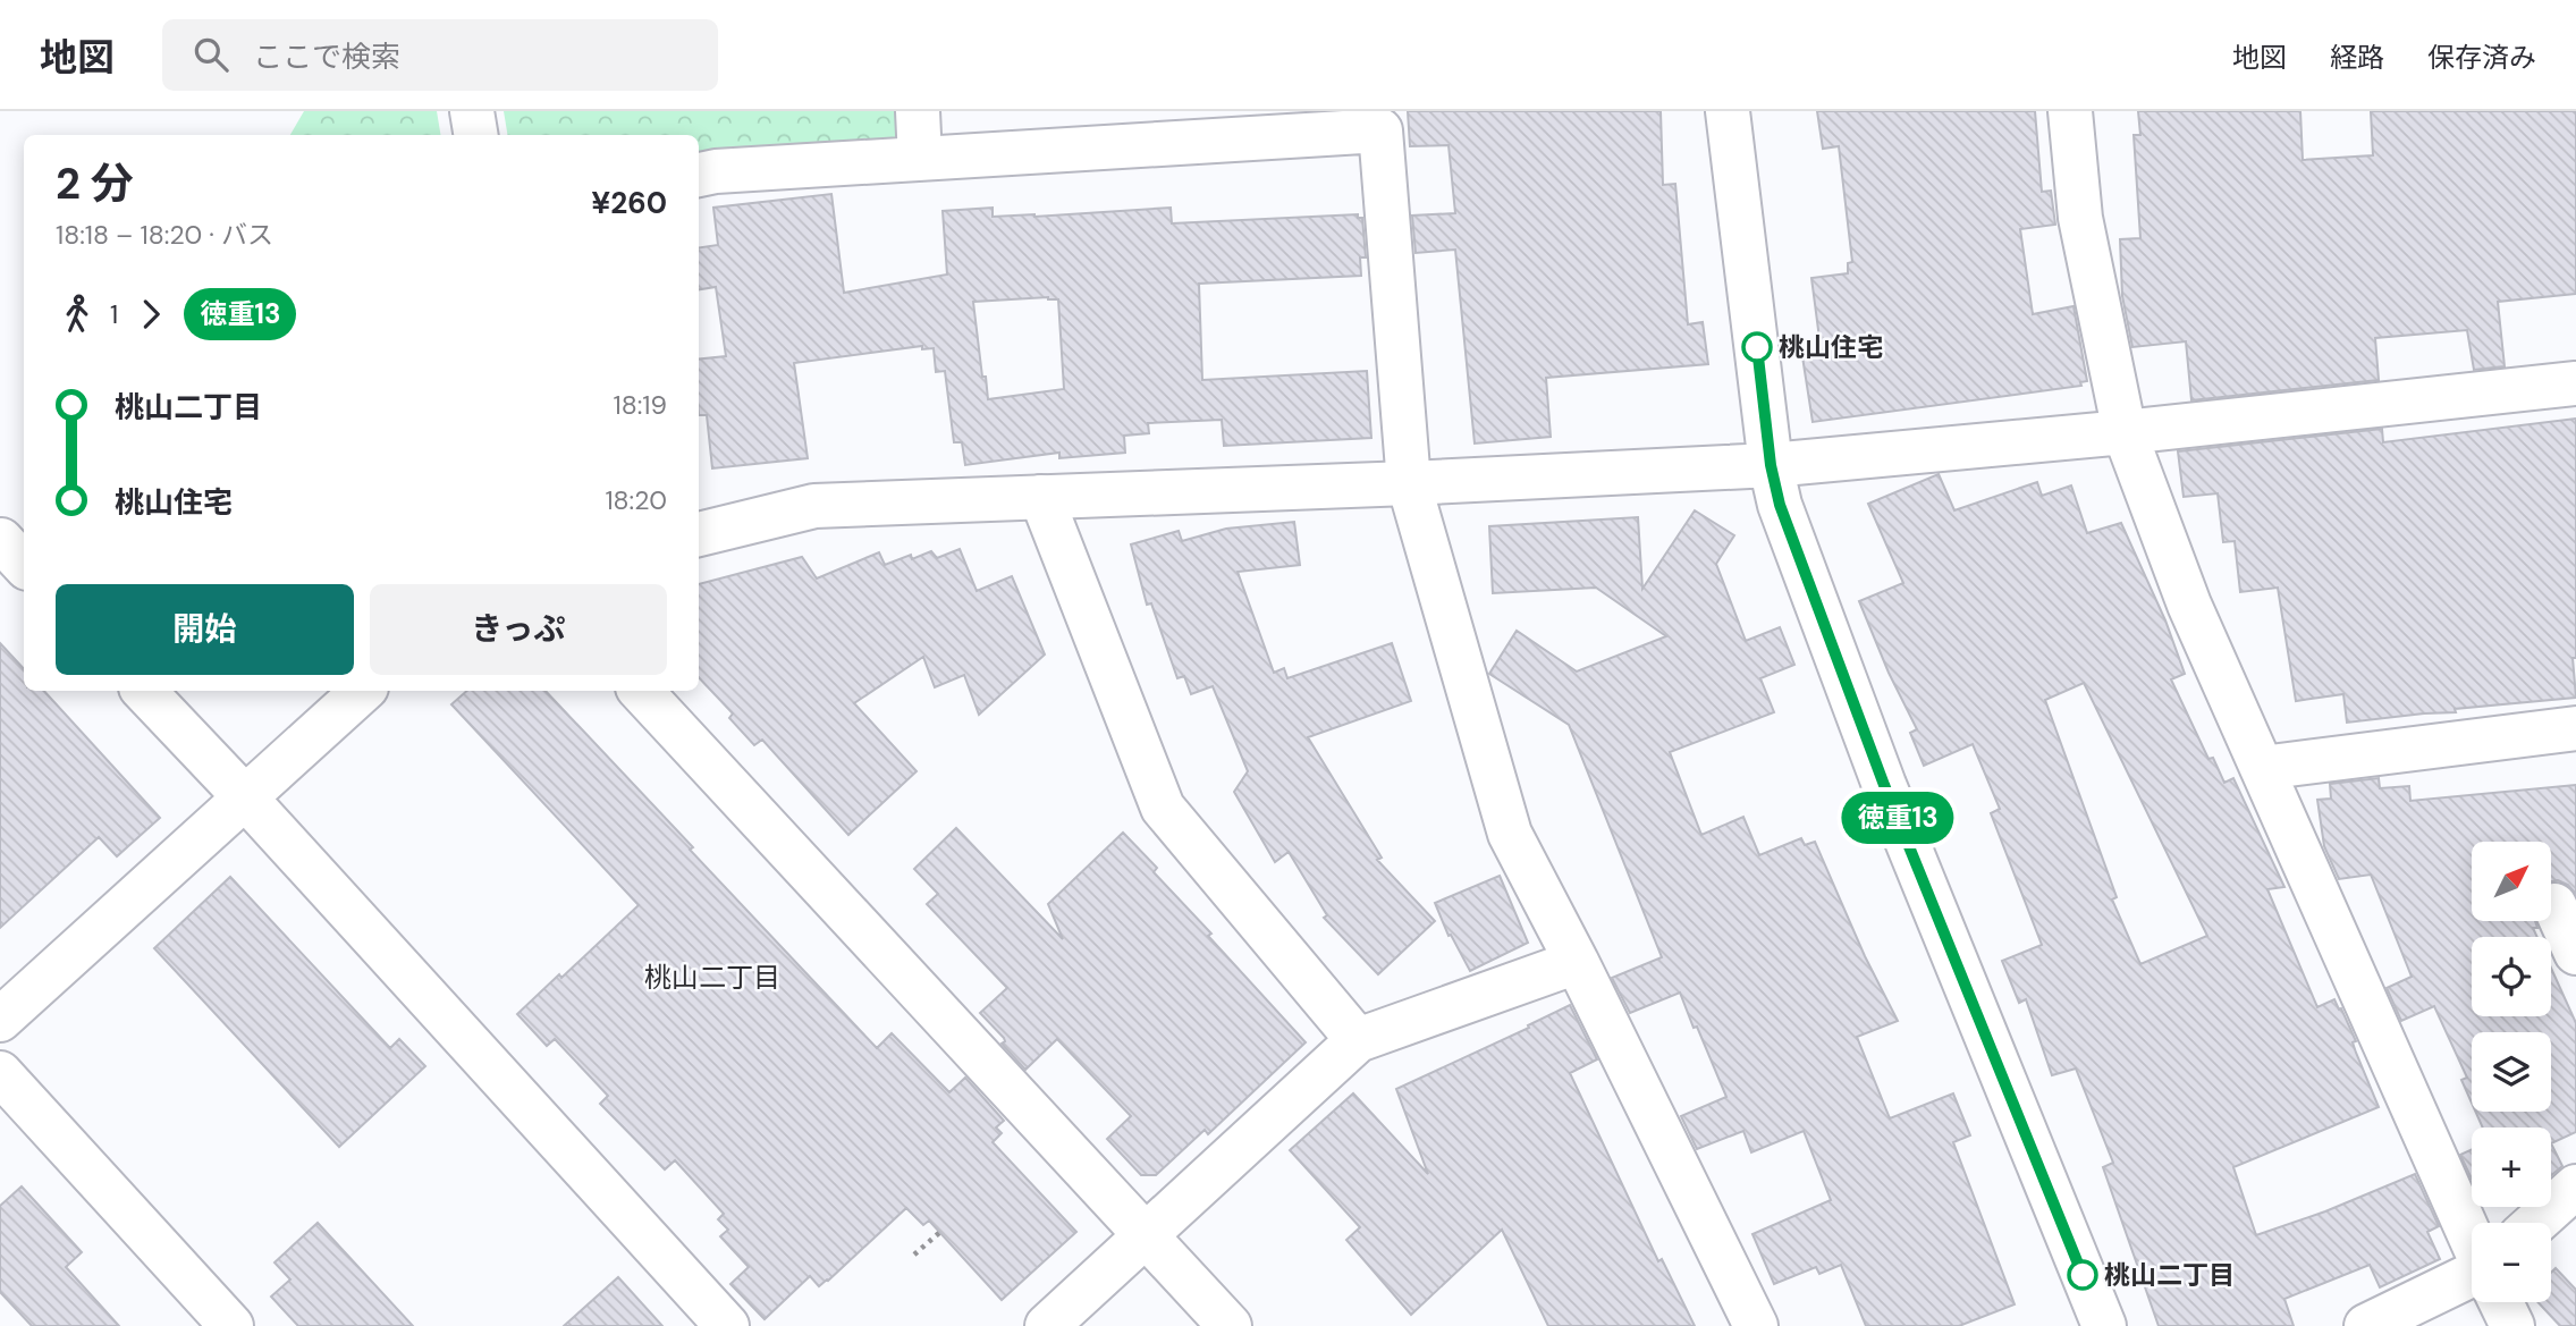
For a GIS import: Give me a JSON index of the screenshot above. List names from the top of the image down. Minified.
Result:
{"districts":["桃山二丁目"],"places":["桃山住宅","桃山二丁目"],"lines":["bus line 徳重13"],"north":"top right","page":{"header":"地図","search":"ここで検索","nav":["地図","経路","保存済み"],"on_map":"徳重13","heading":["2 分","18:18 – 18:20 · バス","¥260"],"legs":["1","徳重13"],"list":[{"name":"桃山二丁目","value":"18:19"},{"name":"桃山住宅","value":"18:20"}],"buttons":["開始","きっぷ"],"map_buttons":["+","−"]}}
